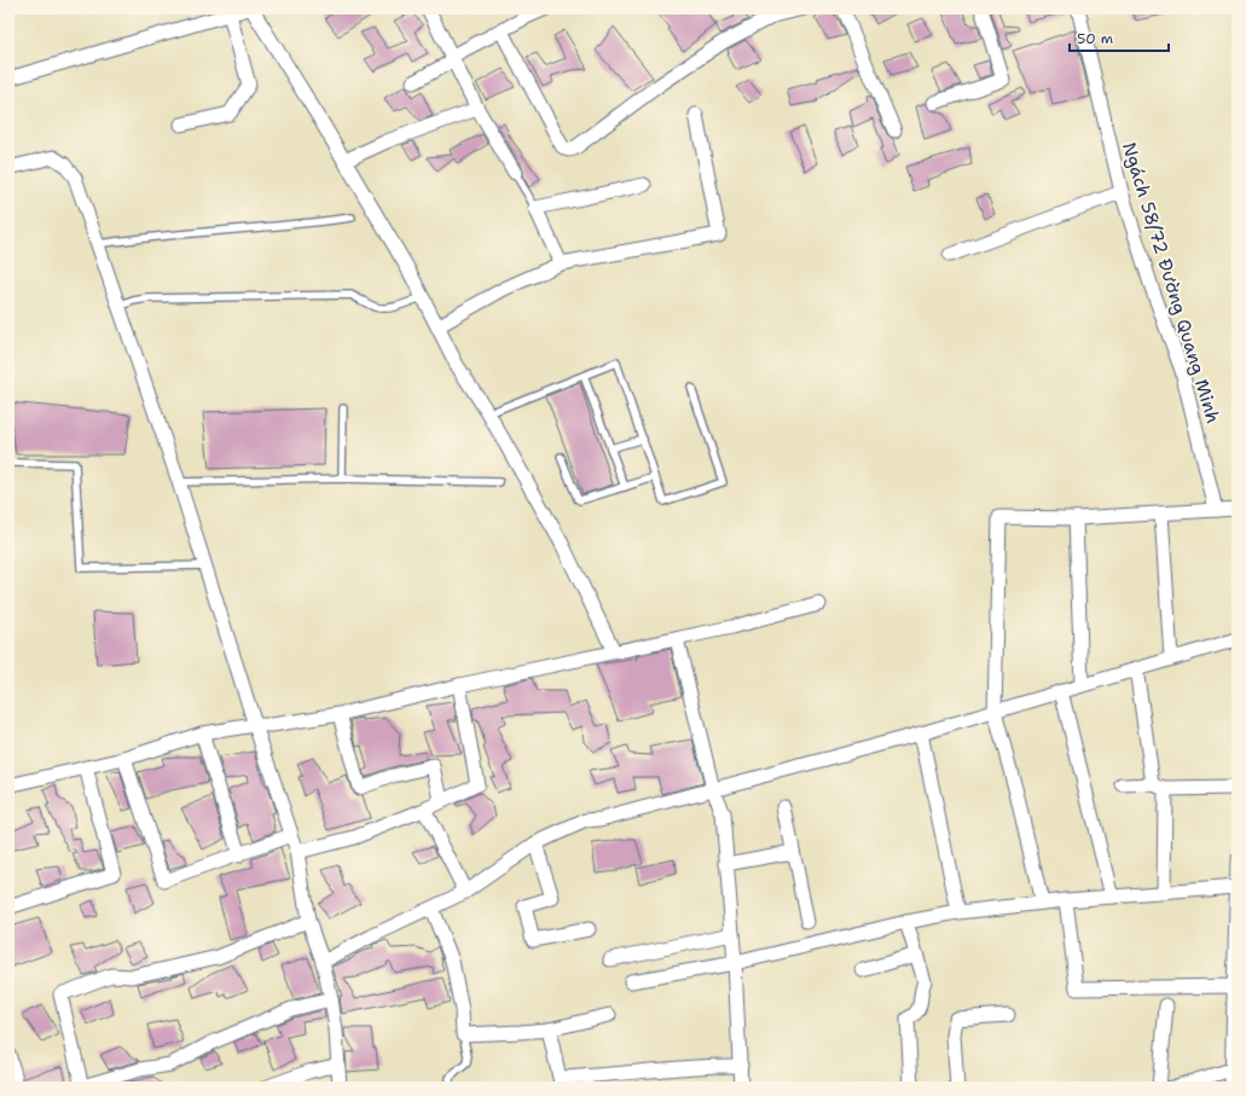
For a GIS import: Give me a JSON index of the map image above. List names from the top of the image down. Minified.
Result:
{"streets":{"street":["Ngách 58/72 Đường Quang Minh"]},"scale_bar":"50 m"}
